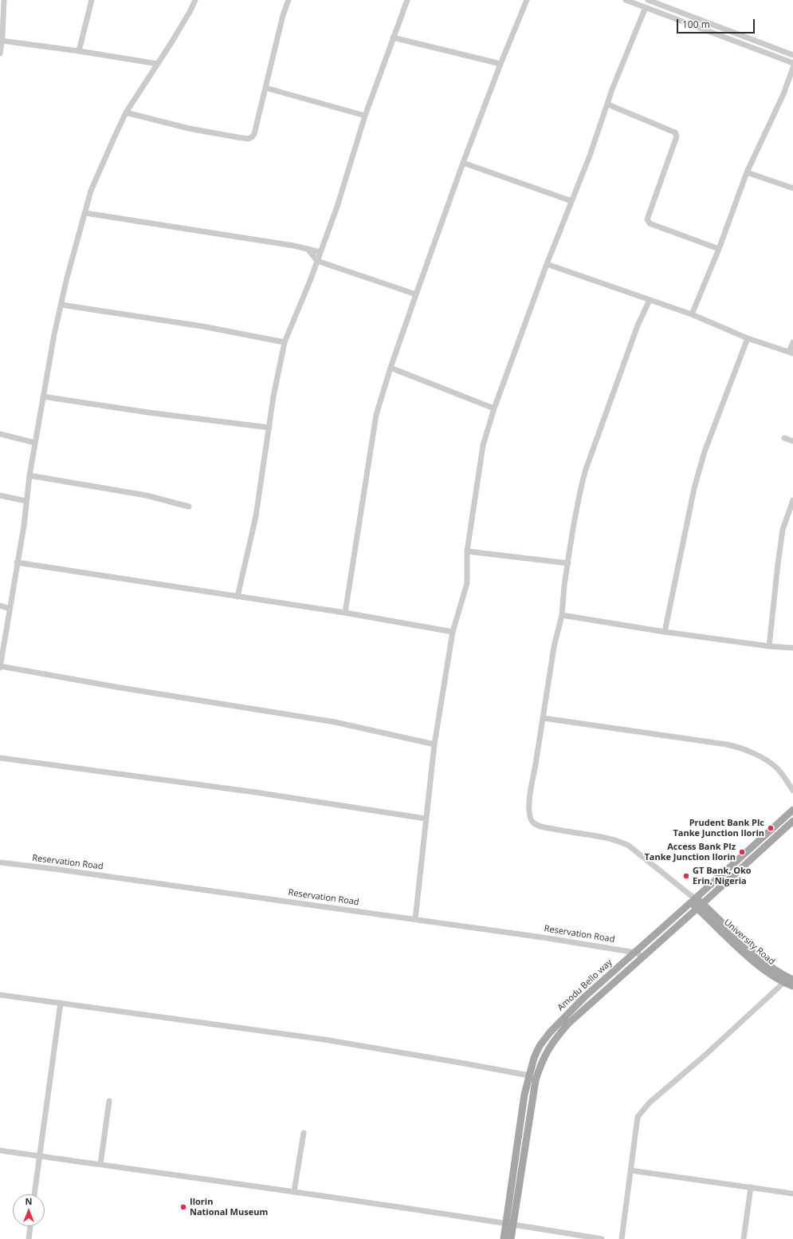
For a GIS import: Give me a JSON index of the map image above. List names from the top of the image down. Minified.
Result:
{"streets":{"main road":["University Road","Amodu Bello way"],"street":["Reservation Road"]},"crossings":[["Reservation Road","Amodu Bello way"],["University Road","Amodu Bello way"]],"places":["Prudent Bank Plc Tanke Junction Ilorin","Access Bank Plz Tanke Junction Ilorin","GT Bank, Oko Erin, Nigeria","Ilorin National Museum"],"scale_bar":"100 m","north":"top"}
